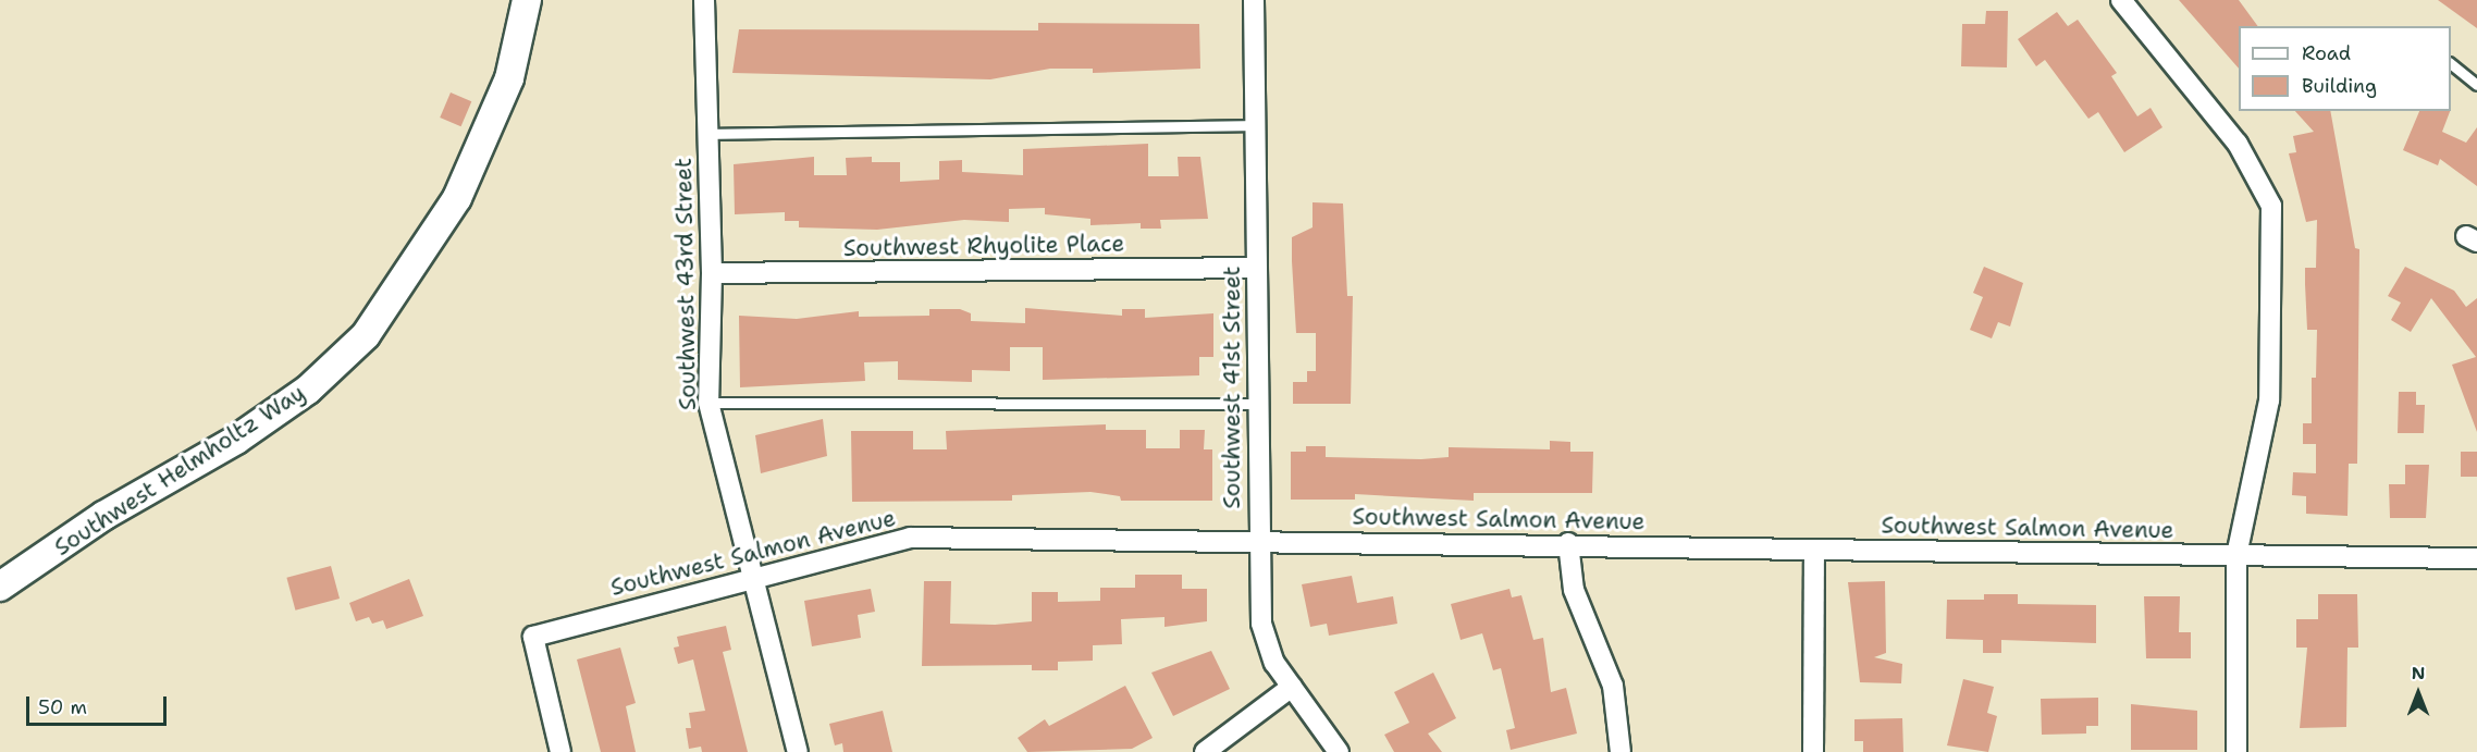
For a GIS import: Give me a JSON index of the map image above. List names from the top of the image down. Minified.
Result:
{"streets":{"main road":["Southwest Helmholtz Way"],"street":["Southwest Rhyolite Place","Southwest 43rd Street","Southwest 41st Street","Southwest Salmon Avenue"]},"crossings":[["Southwest Rhyolite Place","Southwest 43rd Street"],["Southwest Rhyolite Place","Southwest 41st Street"],["Southwest 43rd Street","Southwest Salmon Avenue"],["Southwest 41st Street","Southwest Salmon Avenue"]],"legend":["Road","Building"],"scale_bar":"50 m","north":"top"}
